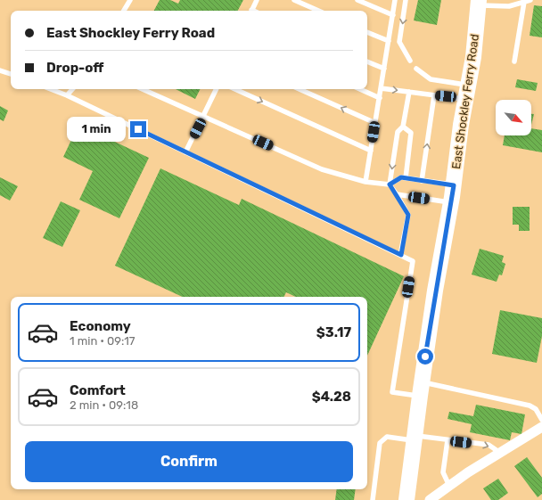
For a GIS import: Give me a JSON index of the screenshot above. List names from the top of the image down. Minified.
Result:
{"streets":{"highway":["East Shockley Ferry Road"]},"north":"bottom right","page":{"banner":["East Shockley Ferry Road","Drop-off"],"bubble":"1 min","list":[{"name":"Economy","note":"1 min · 09:17","value":"$3.17"},{"name":"Comfort","note":"2 min · 09:18","value":"$4.28"}],"buttons":"Confirm"}}
